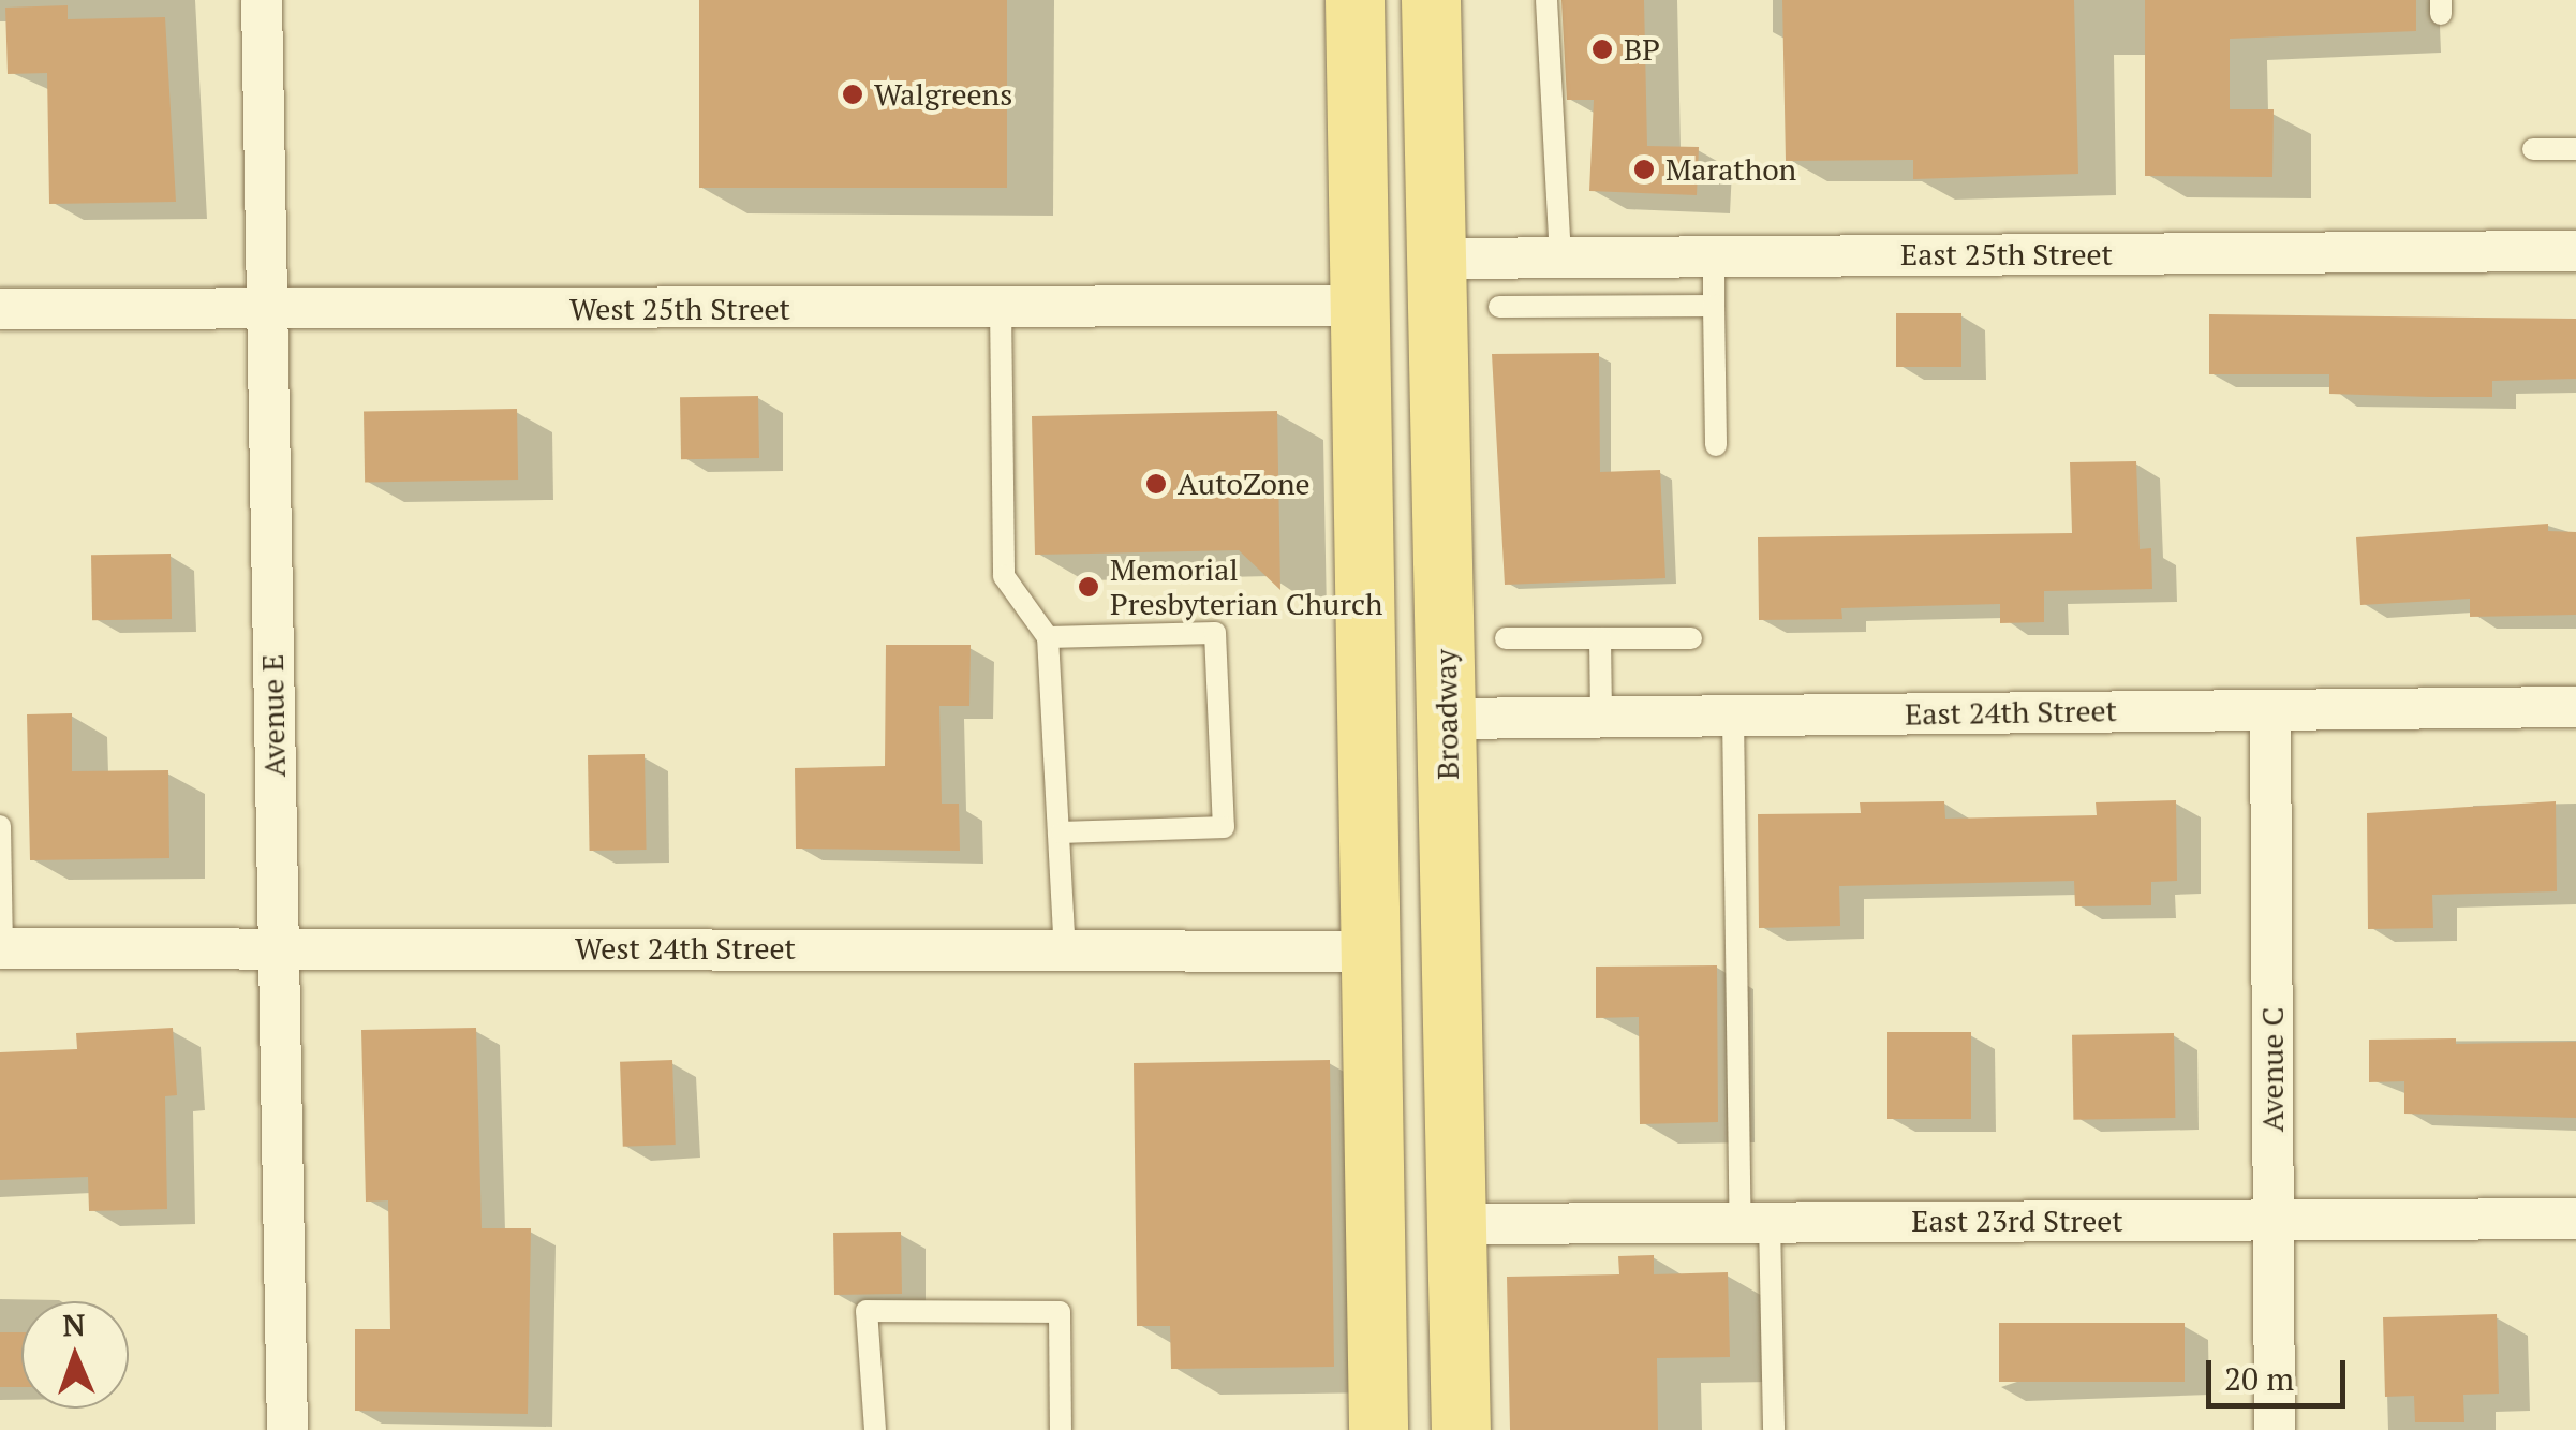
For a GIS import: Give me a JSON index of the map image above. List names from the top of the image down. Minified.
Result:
{"streets":{"main road":["Broadway"],"street":["East 25th Street","West 25th Street","East 24th Street","Avenue E","West 24th Street","Avenue C","East 23rd Street"]},"crossings":[["East 25th Street","Broadway"],["West 25th Street","Avenue E"],["East 24th Street","Broadway"],["East 24th Street","Avenue C"],["Broadway","East 23rd Street"],["Avenue E","West 24th Street"],["Avenue C","East 23rd Street"]],"places":["BP","Walgreens","Marathon","AutoZone","Memorial Presbyterian Church"],"scale_bar":"20 m","north":"top"}
